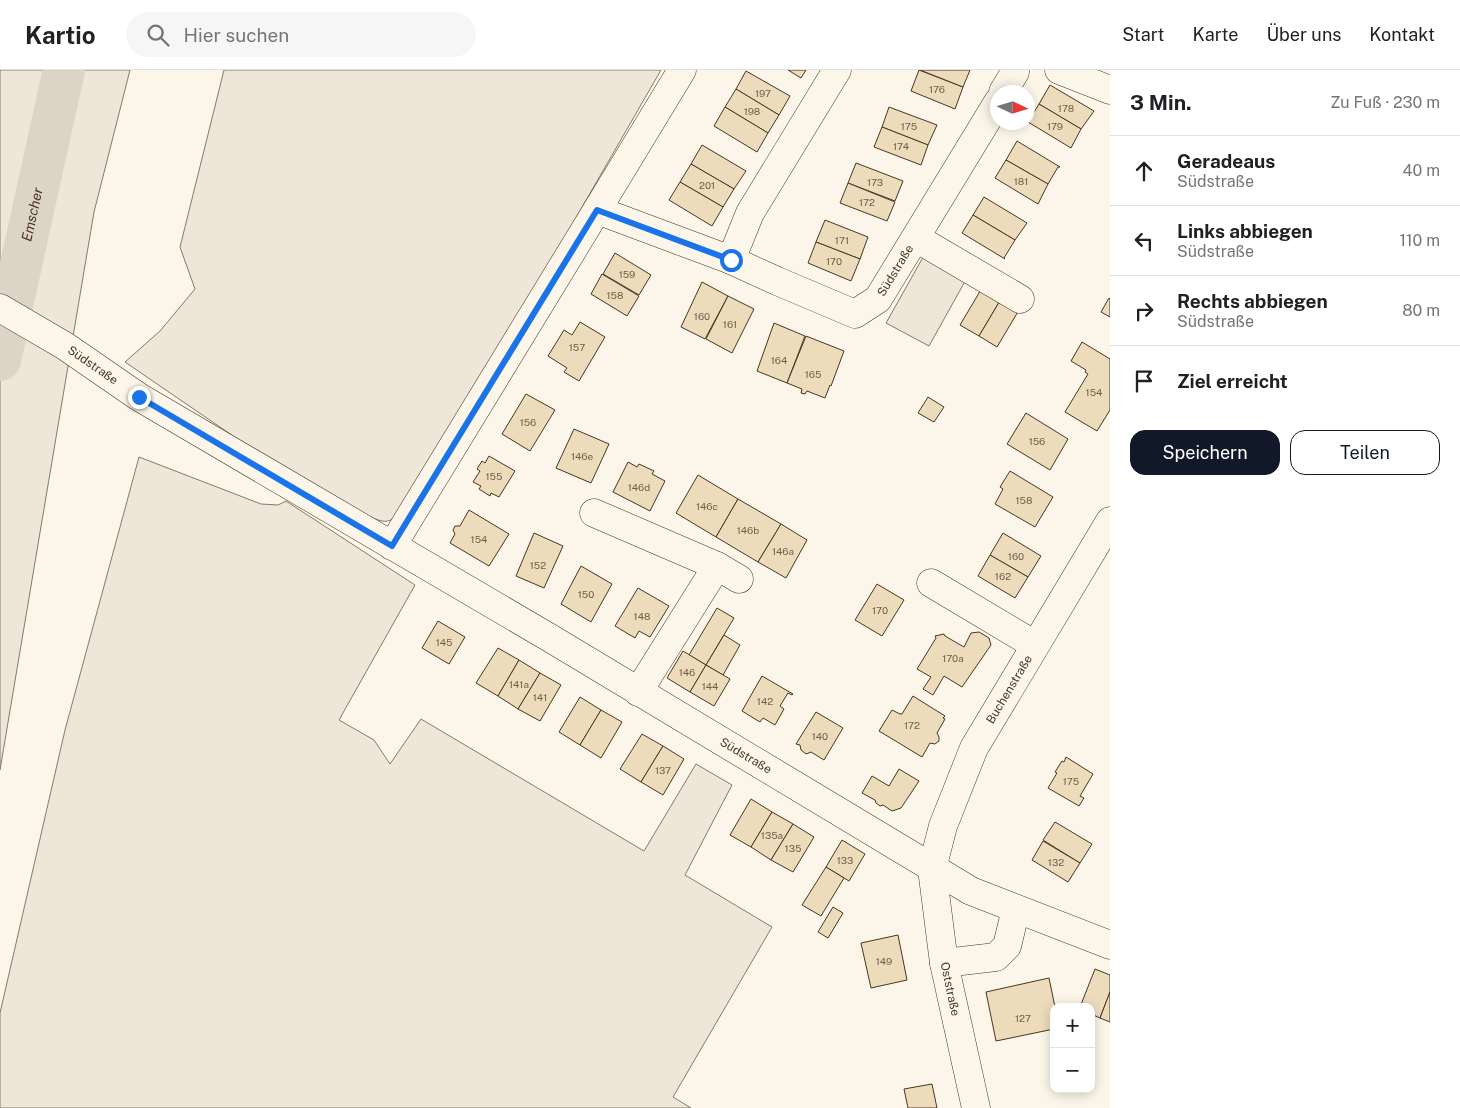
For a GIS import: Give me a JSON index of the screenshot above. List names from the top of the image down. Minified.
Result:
{"streets":{"street":["Südstraße","Buchenstraße","Oststraße"]},"crossings":[["Südstraße","Buchenstraße"],["Südstraße","Oststraße"],["Buchenstraße","Oststraße"]],"water":["Emscher"],"house_numbers":["176","197","178","198","175","179","174","181","173","201","172","171","170","159","158","160","161","157","164","165","154","156","156","146e","155","146d","158","146c","146b","154","146a","160","152","162","150","170","148","145","170a","146","141a","144","141","142","172","140","137","175","135a","135","133","132","149","127"],"north":"right","page":{"header":"Kartio","search":"Hier suchen","nav":["Start","Karte","Über uns","Kontakt"],"heading":["3 Min.","Zu Fuß · 230 m"],"list":[["Geradeaus","Südstraße","40 m"],["Links abbiegen","Südstraße","110 m"],["Rechts abbiegen","Südstraße","80 m"],"Ziel erreicht"],"buttons":["Speichern","Teilen"],"map_buttons":["+","−"]}}
